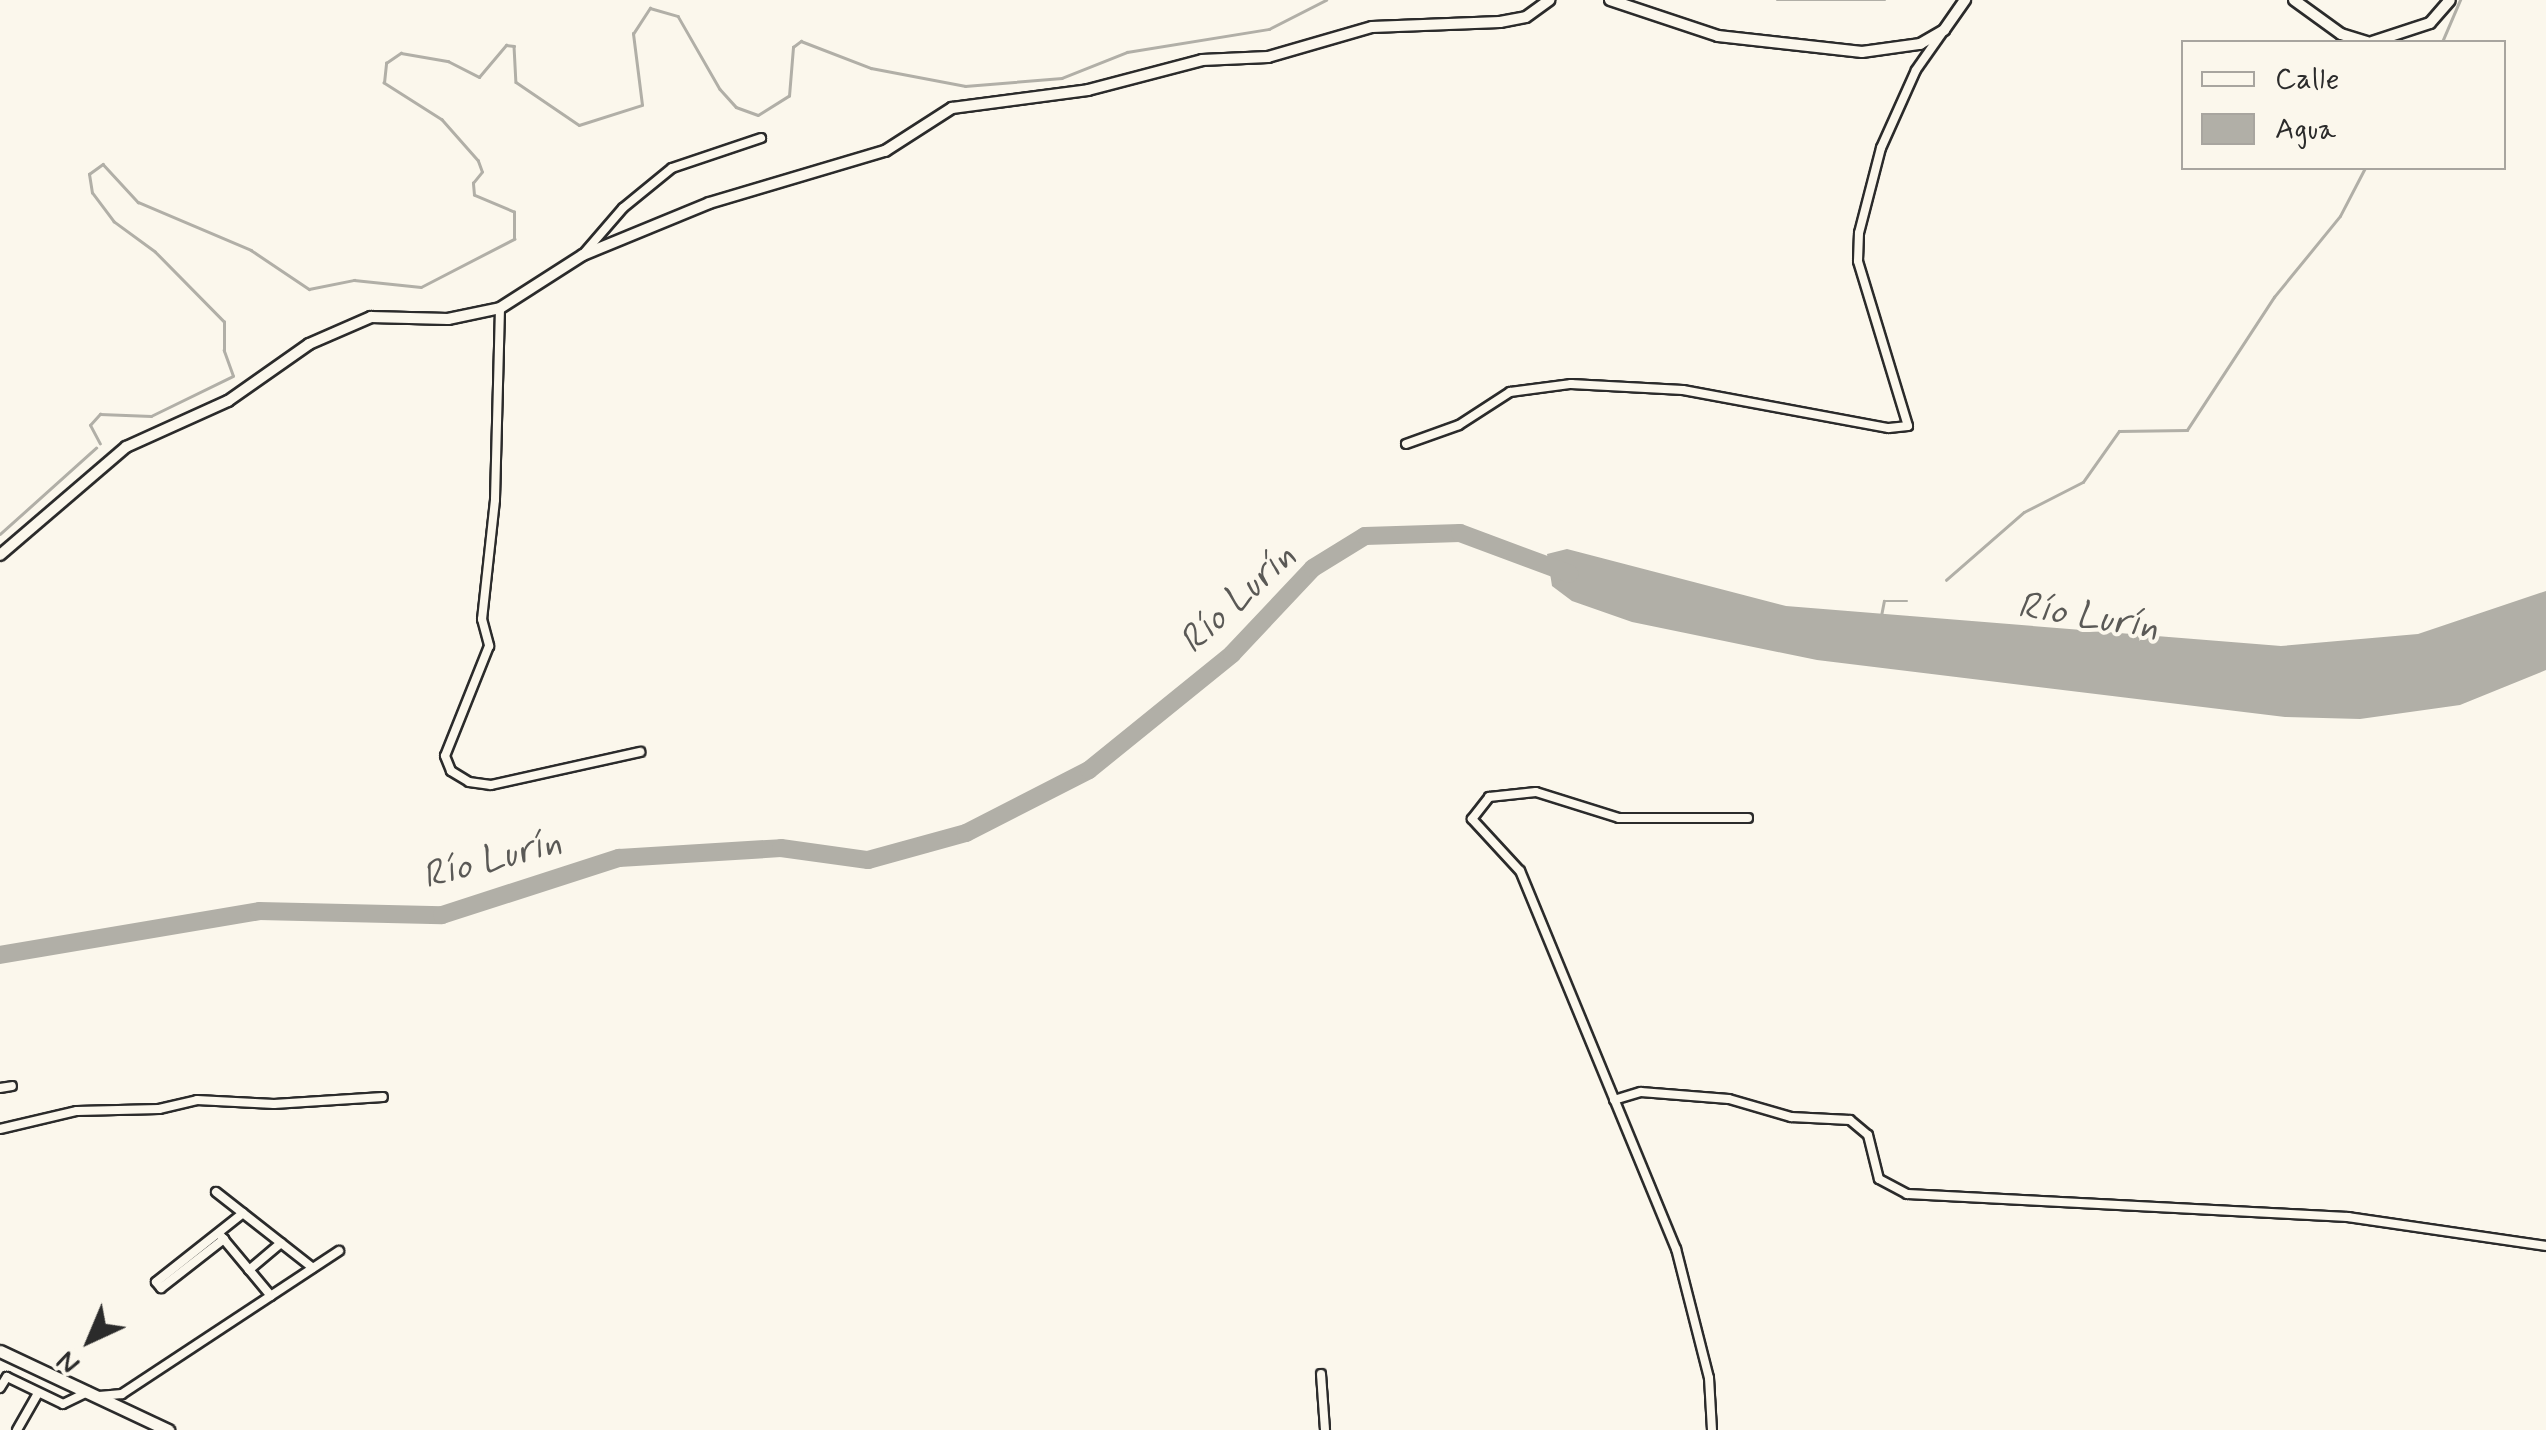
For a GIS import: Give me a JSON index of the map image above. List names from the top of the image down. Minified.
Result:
{"water":["Río Lurín"],"legend":["Calle","Agua"],"north":"bottom left"}
